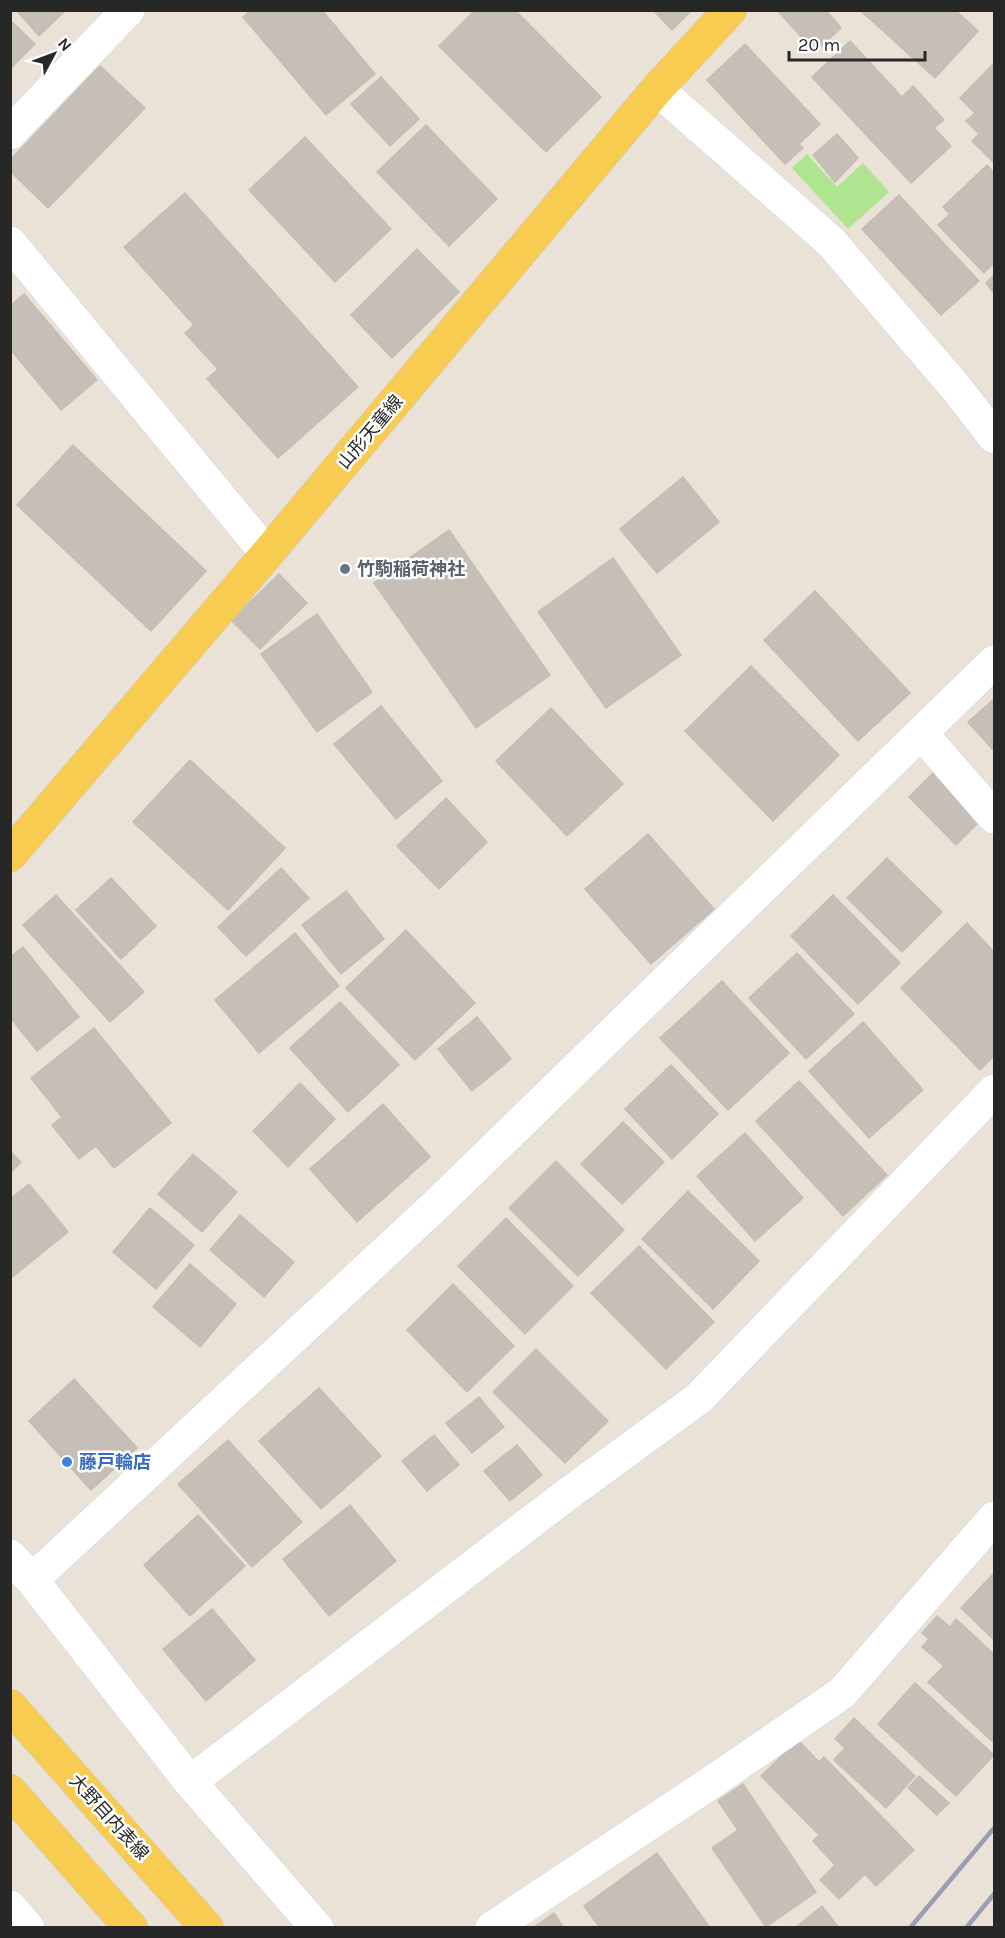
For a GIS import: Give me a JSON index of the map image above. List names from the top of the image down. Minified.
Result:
{"streets":{"main road":["山形天童線","大野目内表線"]},"places":["竹駒稲荷神社","藤戸輪店"],"scale_bar":"20 m","north":"top right"}
